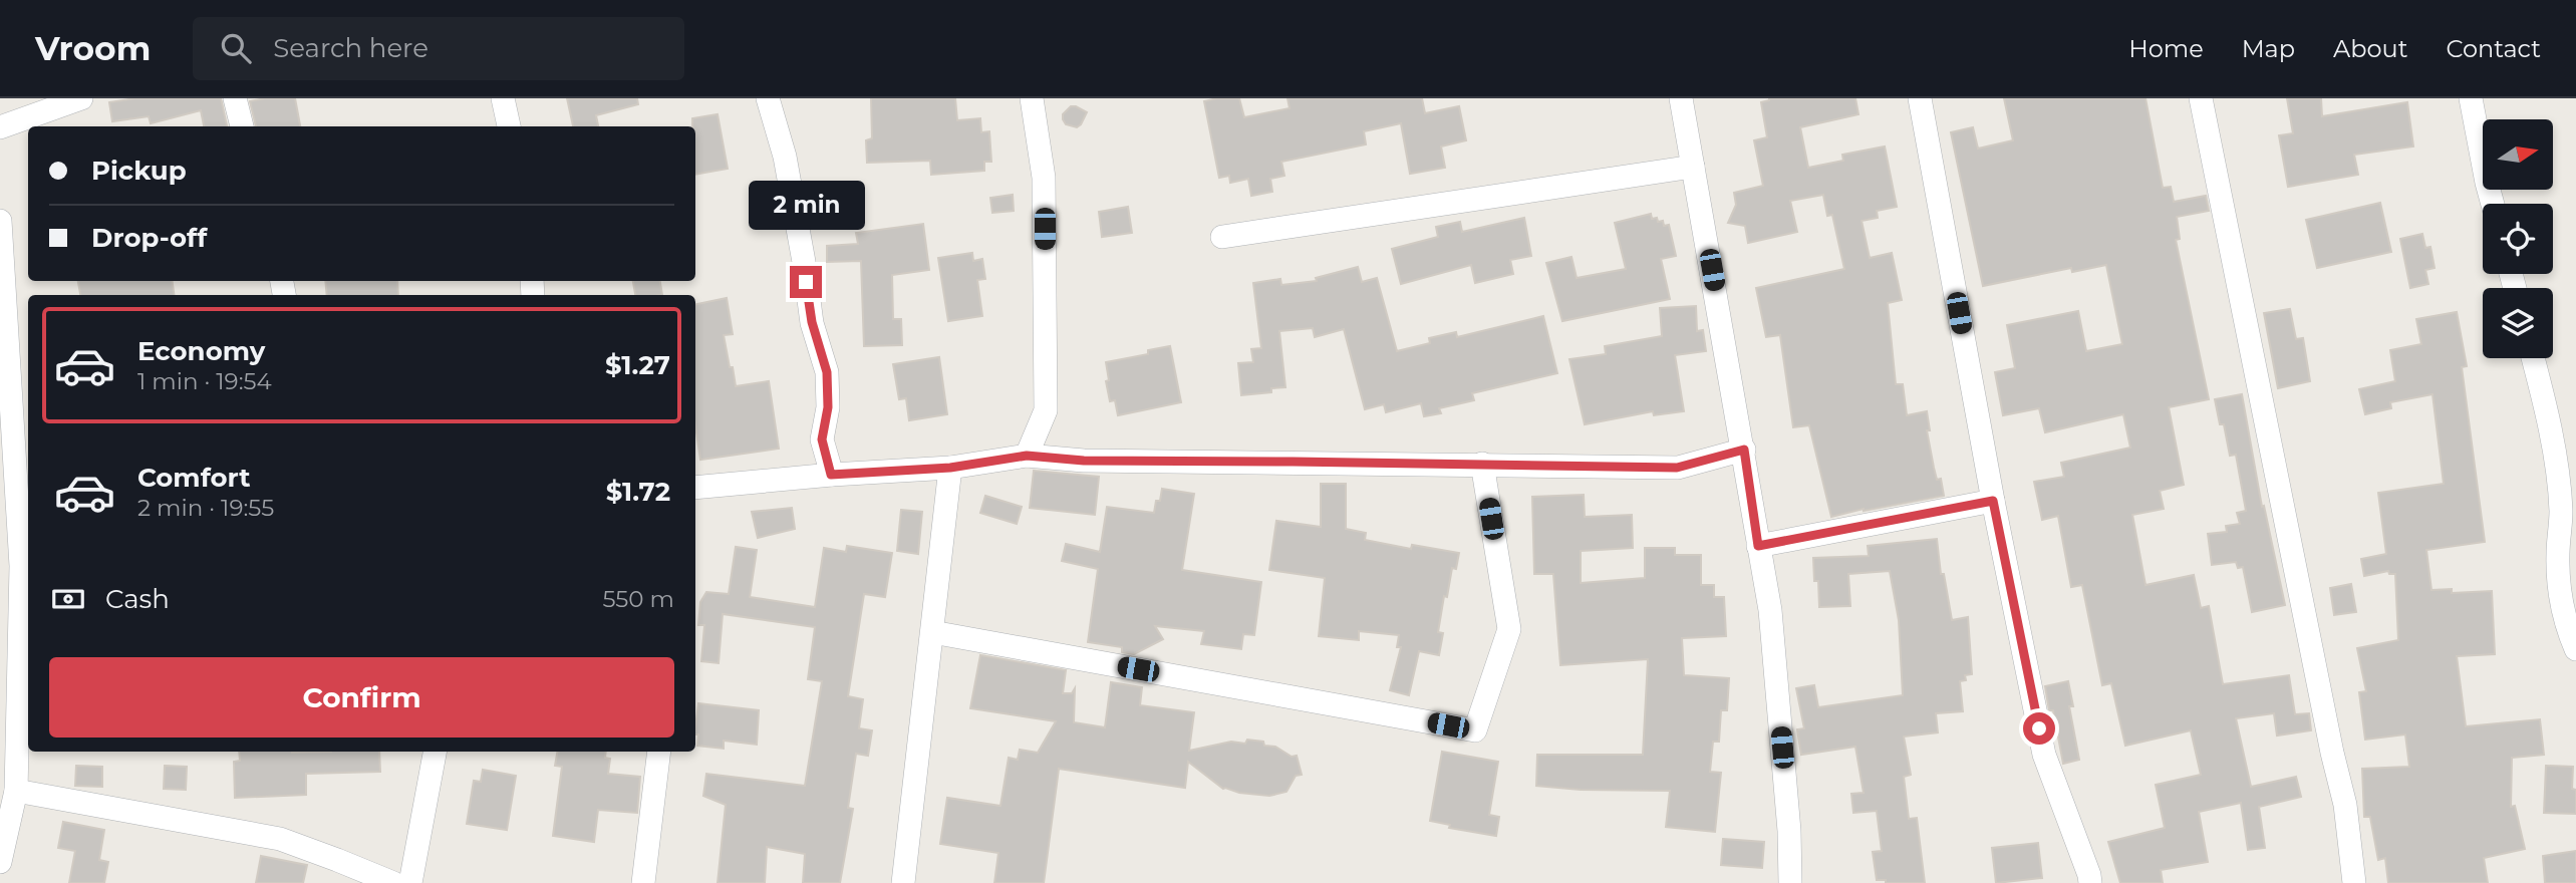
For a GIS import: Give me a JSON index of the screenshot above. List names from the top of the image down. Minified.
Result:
{"north":"right","page":{"header":"Vroom","search":"Search here","nav":["Home","Map","About","Contact"],"banner":["Pickup","Drop-off"],"bubble":"2 min","list":[{"name":"Economy","note":"1 min · 19:54","value":"$1.27"},{"name":"Comfort","note":"2 min · 19:55","value":"$1.72"}],"pay":["Cash","550 m"],"buttons":"Confirm"}}
